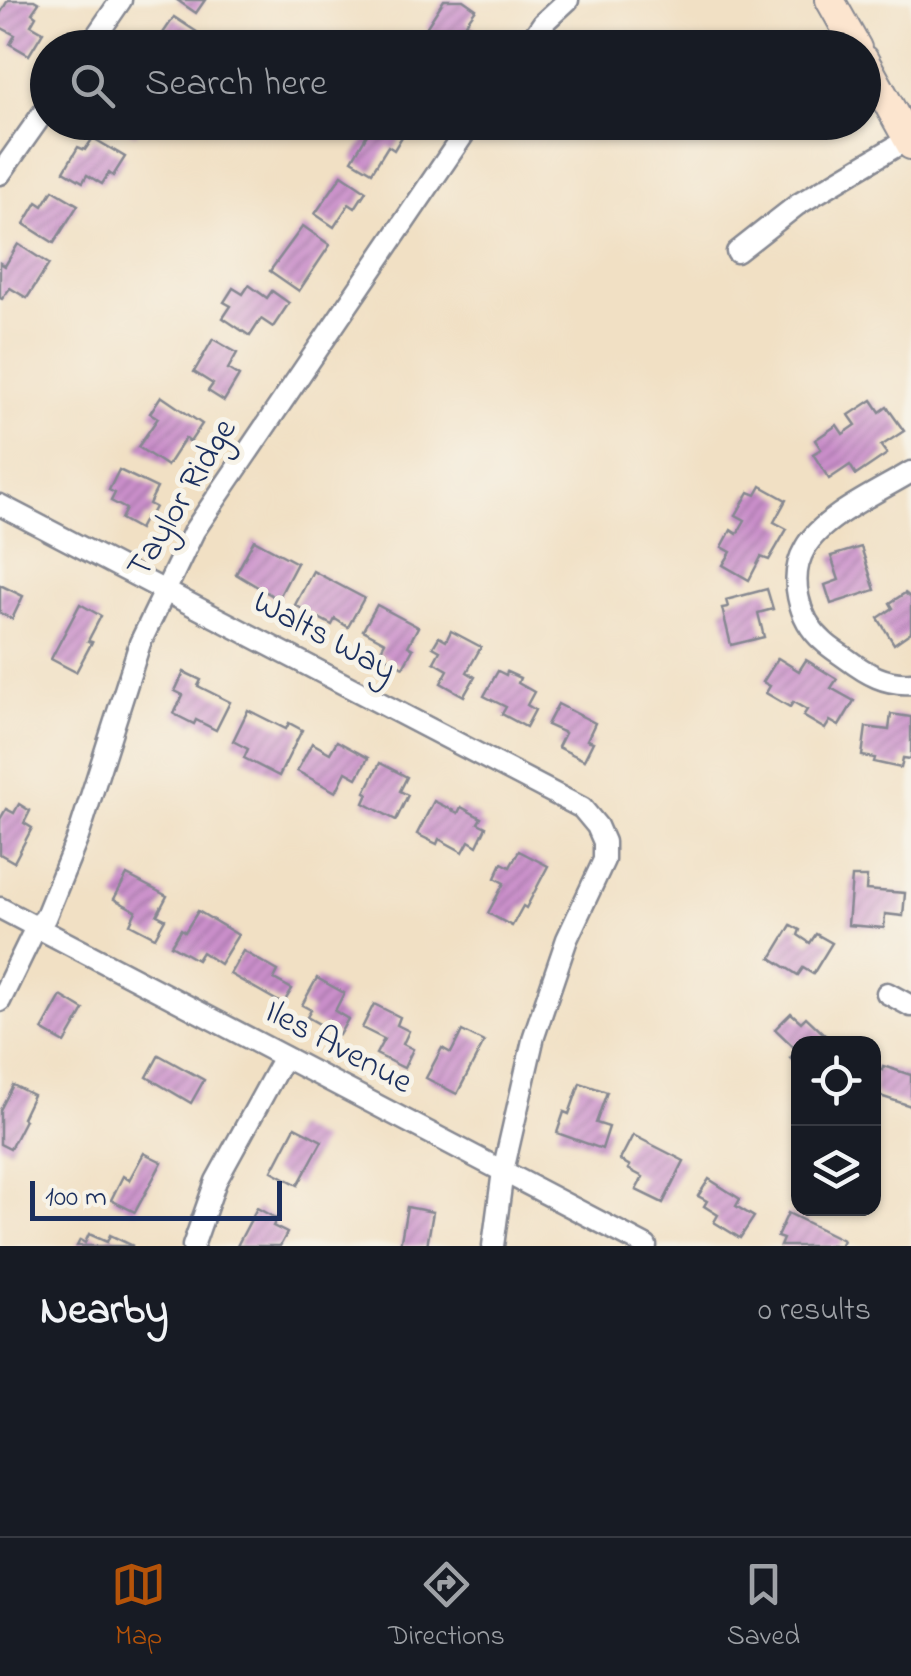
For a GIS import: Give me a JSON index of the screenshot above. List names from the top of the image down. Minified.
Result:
{"streets":{"street":["Taylor Ridge","Walts Way","Iles Avenue"]},"crossings":[["Taylor Ridge","Walts Way"],["Taylor Ridge","Iles Avenue"],["Walts Way","Iles Avenue"]],"scale_bar":"100 m","page":{"search":"Search here","scale":"100 m","heading":["Nearby","0 results"],"nav":["Map","Directions","Saved"]}}
